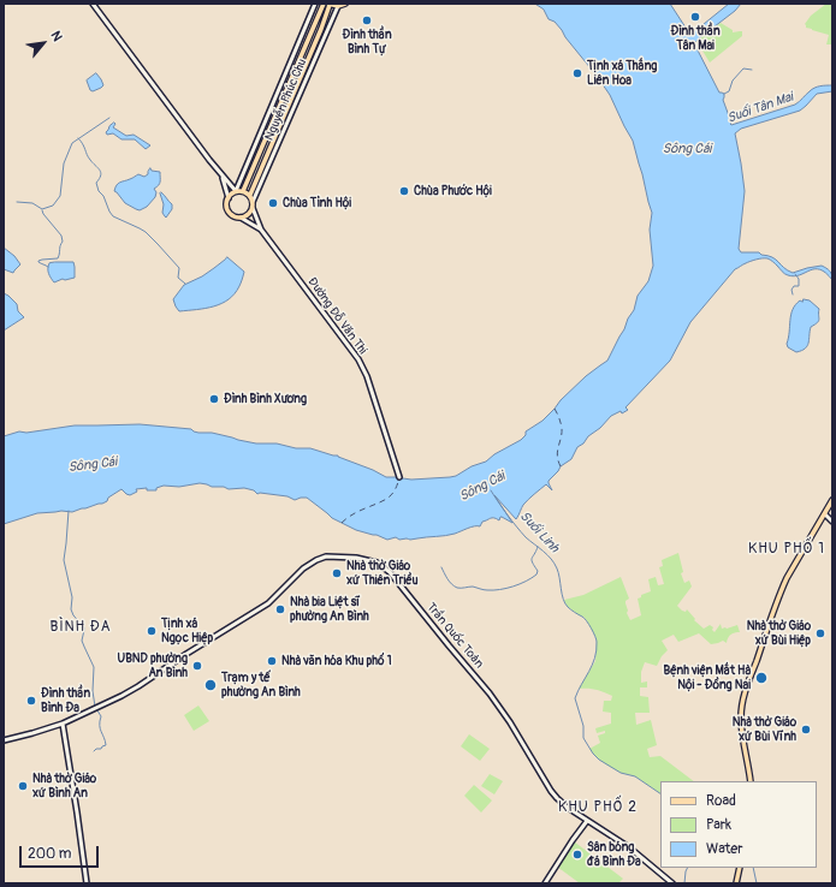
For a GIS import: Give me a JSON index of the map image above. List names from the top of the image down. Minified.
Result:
{"streets":{"main road":["Nguyễn Phúc Chu","Đường Đỗ Văn Thi","Trần Quốc Toản"]},"crossings":[["Nguyễn Phúc Chu","Đường Đỗ Văn Thi"]],"districts":["KHU PHỐ 1","BÌNH ĐA","KHU PHỐ 2"],"water":["Suối Tân Mai","Sông Cái","Suối Linh"],"places":["Đình thần Tân Mai","Đình thần Bình Tự","Tịnh xá Thắng Liên Hoa","Chùa Phước Hội","Chùa Tỉnh Hội","Đình Bình Xương","Nhà thờ Giáo xứ Thiên Triều","Nhà bia Liệt sĩ phường An Bình","Tịnh xá Ngọc Hiệp","Nhà thờ Giáo xứ Bùi Hiệp","Nhà văn hóa Khu phố 1","UBND phường An Bình","Bệnh viện Mắt Hà Nội - Đồng Nai","Trạm y tế phường An Bình","Đình thần Bình Đa","Nhà thờ Giáo xứ Bùi Vĩnh","Nhà thờ Giáo xứ Bình An","Sân bóng đá Bình Đa"],"legend":["Road","Park","Water"],"scale_bar":"200 m","north":"top right"}
